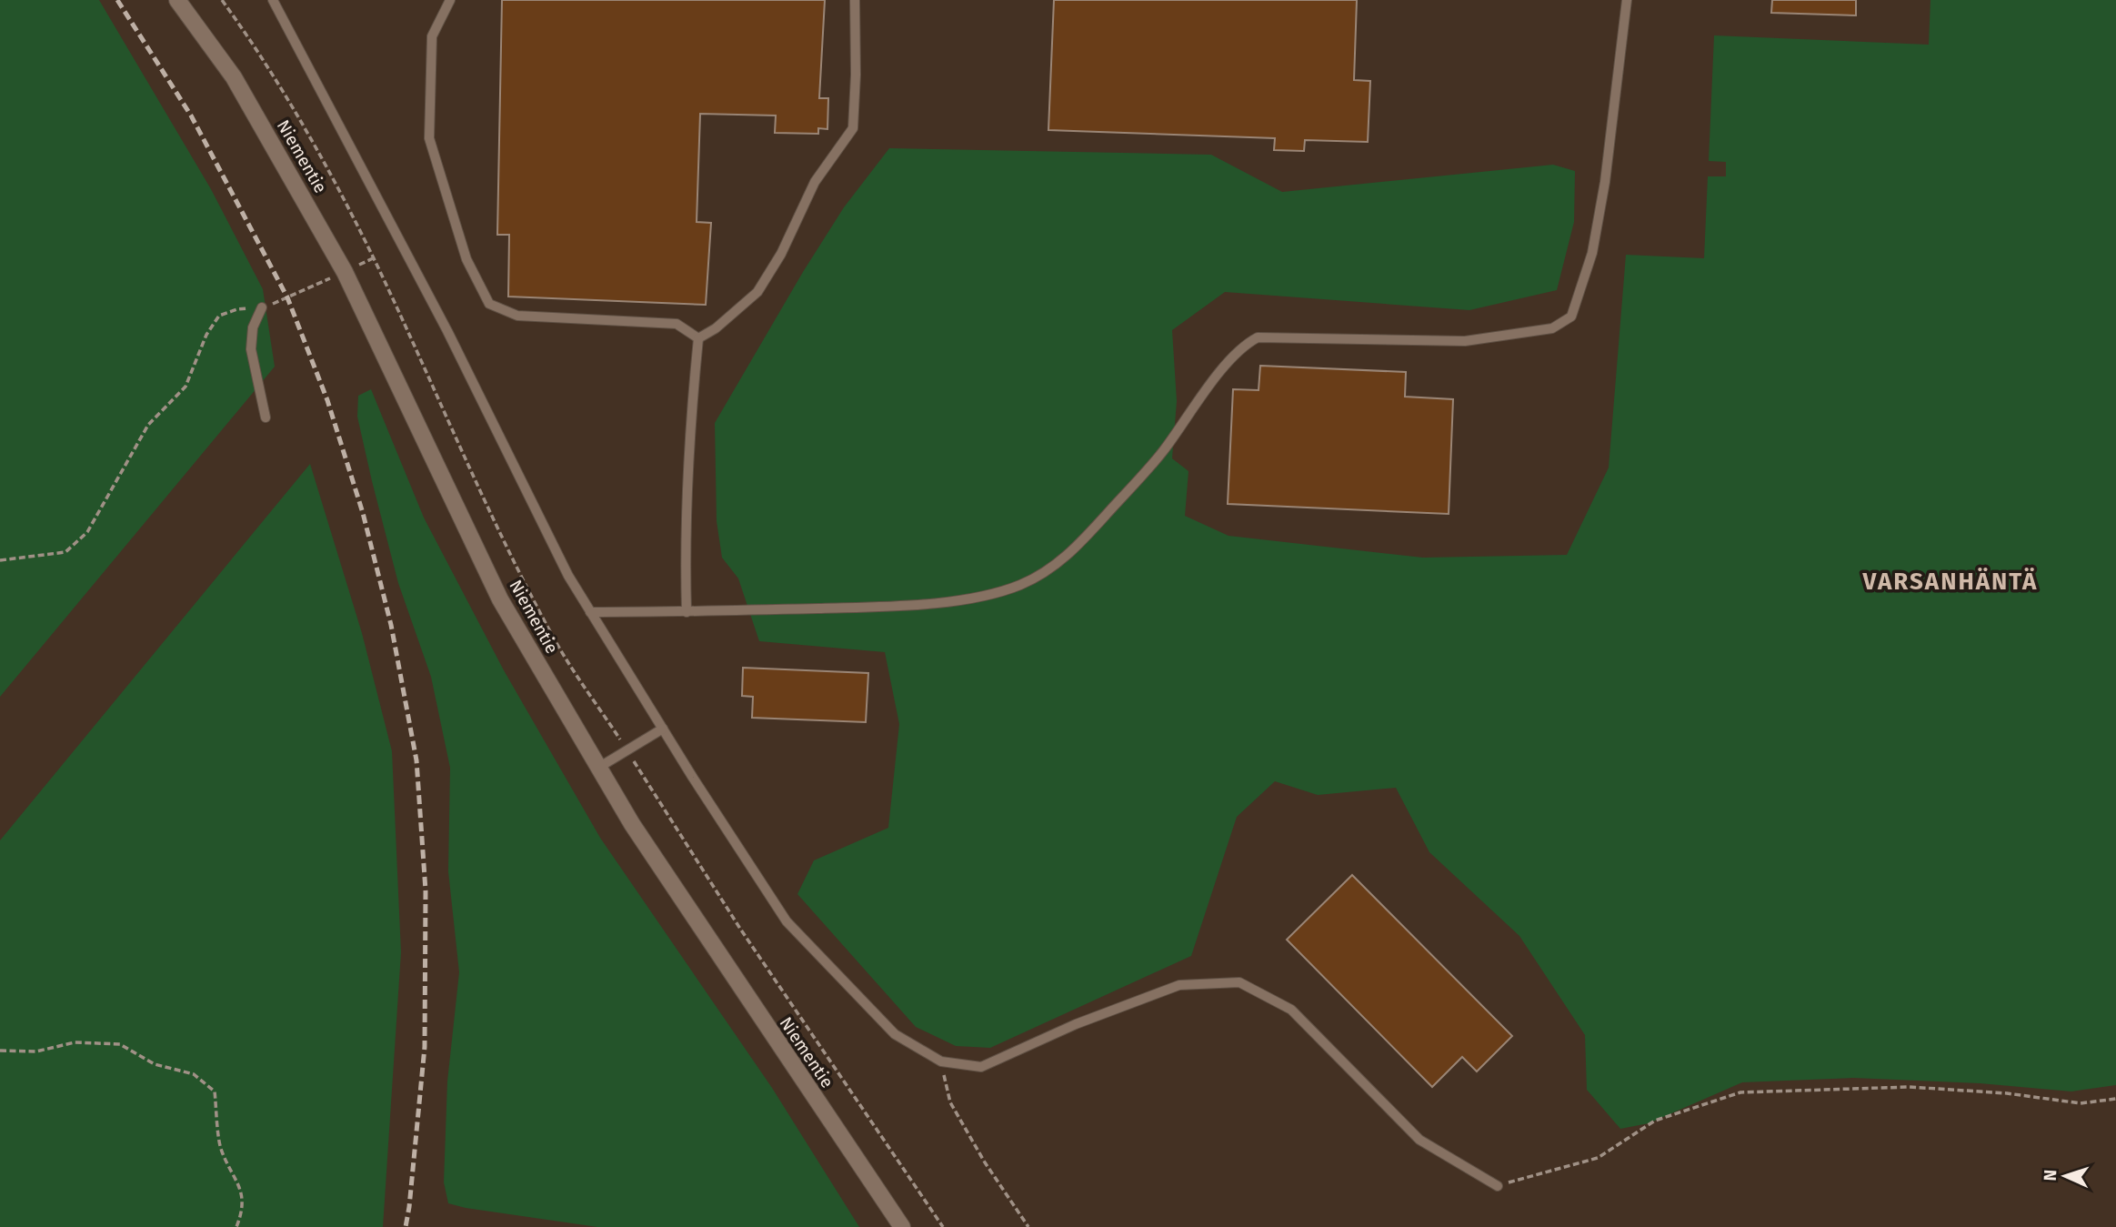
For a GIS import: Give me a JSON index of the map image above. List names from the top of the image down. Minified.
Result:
{"streets":{"main road":["Niementie"]},"districts":["VARSANHÄNTÄ"],"north":"left"}
